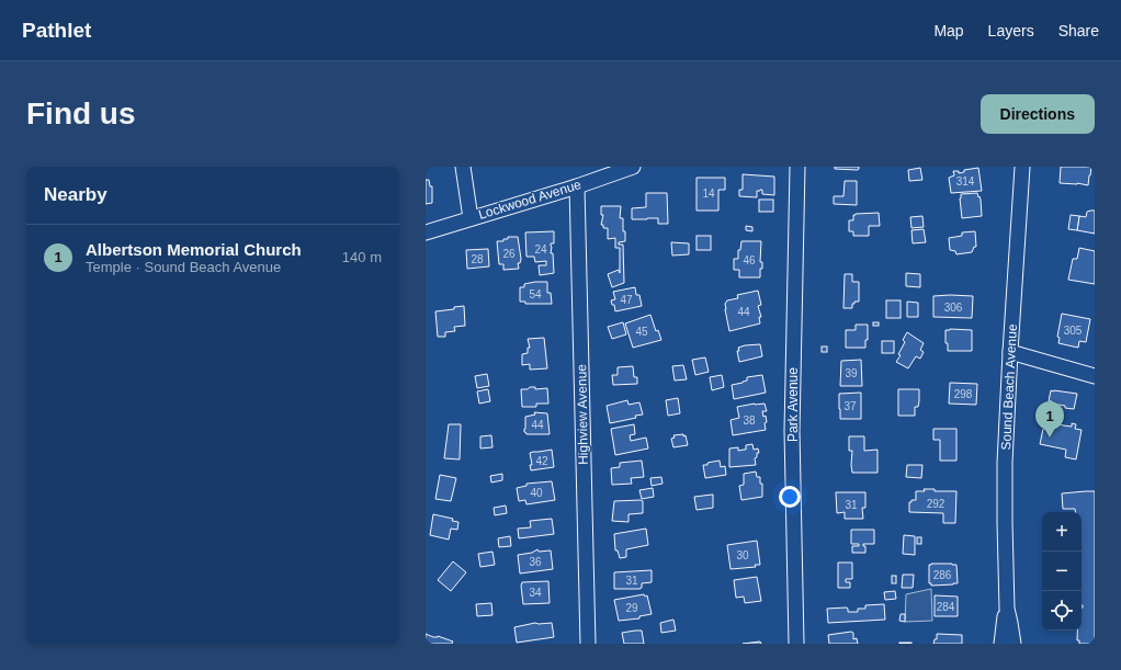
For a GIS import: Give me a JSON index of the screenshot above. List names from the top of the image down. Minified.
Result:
{"streets":{"street":["Lockwood Avenue","Sound Beach Avenue","Park Avenue","Highview Avenue"]},"crossings":[["Lockwood Avenue","Highview Avenue"]],"house_numbers":["314","14","24","26","28","46","54","47","306","44","305","45","39","298","37","38","44","42","40","292","31","30","36","286","31","34","284","29"],"page":{"header":"Pathlet","nav":["Map","Layers","Share"],"buttons":"Directions","title":"Find us","heading":"Nearby","list":[{"mark":"1","name":"Albertson Memorial Church","note":"Temple · Sound Beach Avenue","value":"140 m"}],"pins":"1","map_buttons":["+","−"]}}
